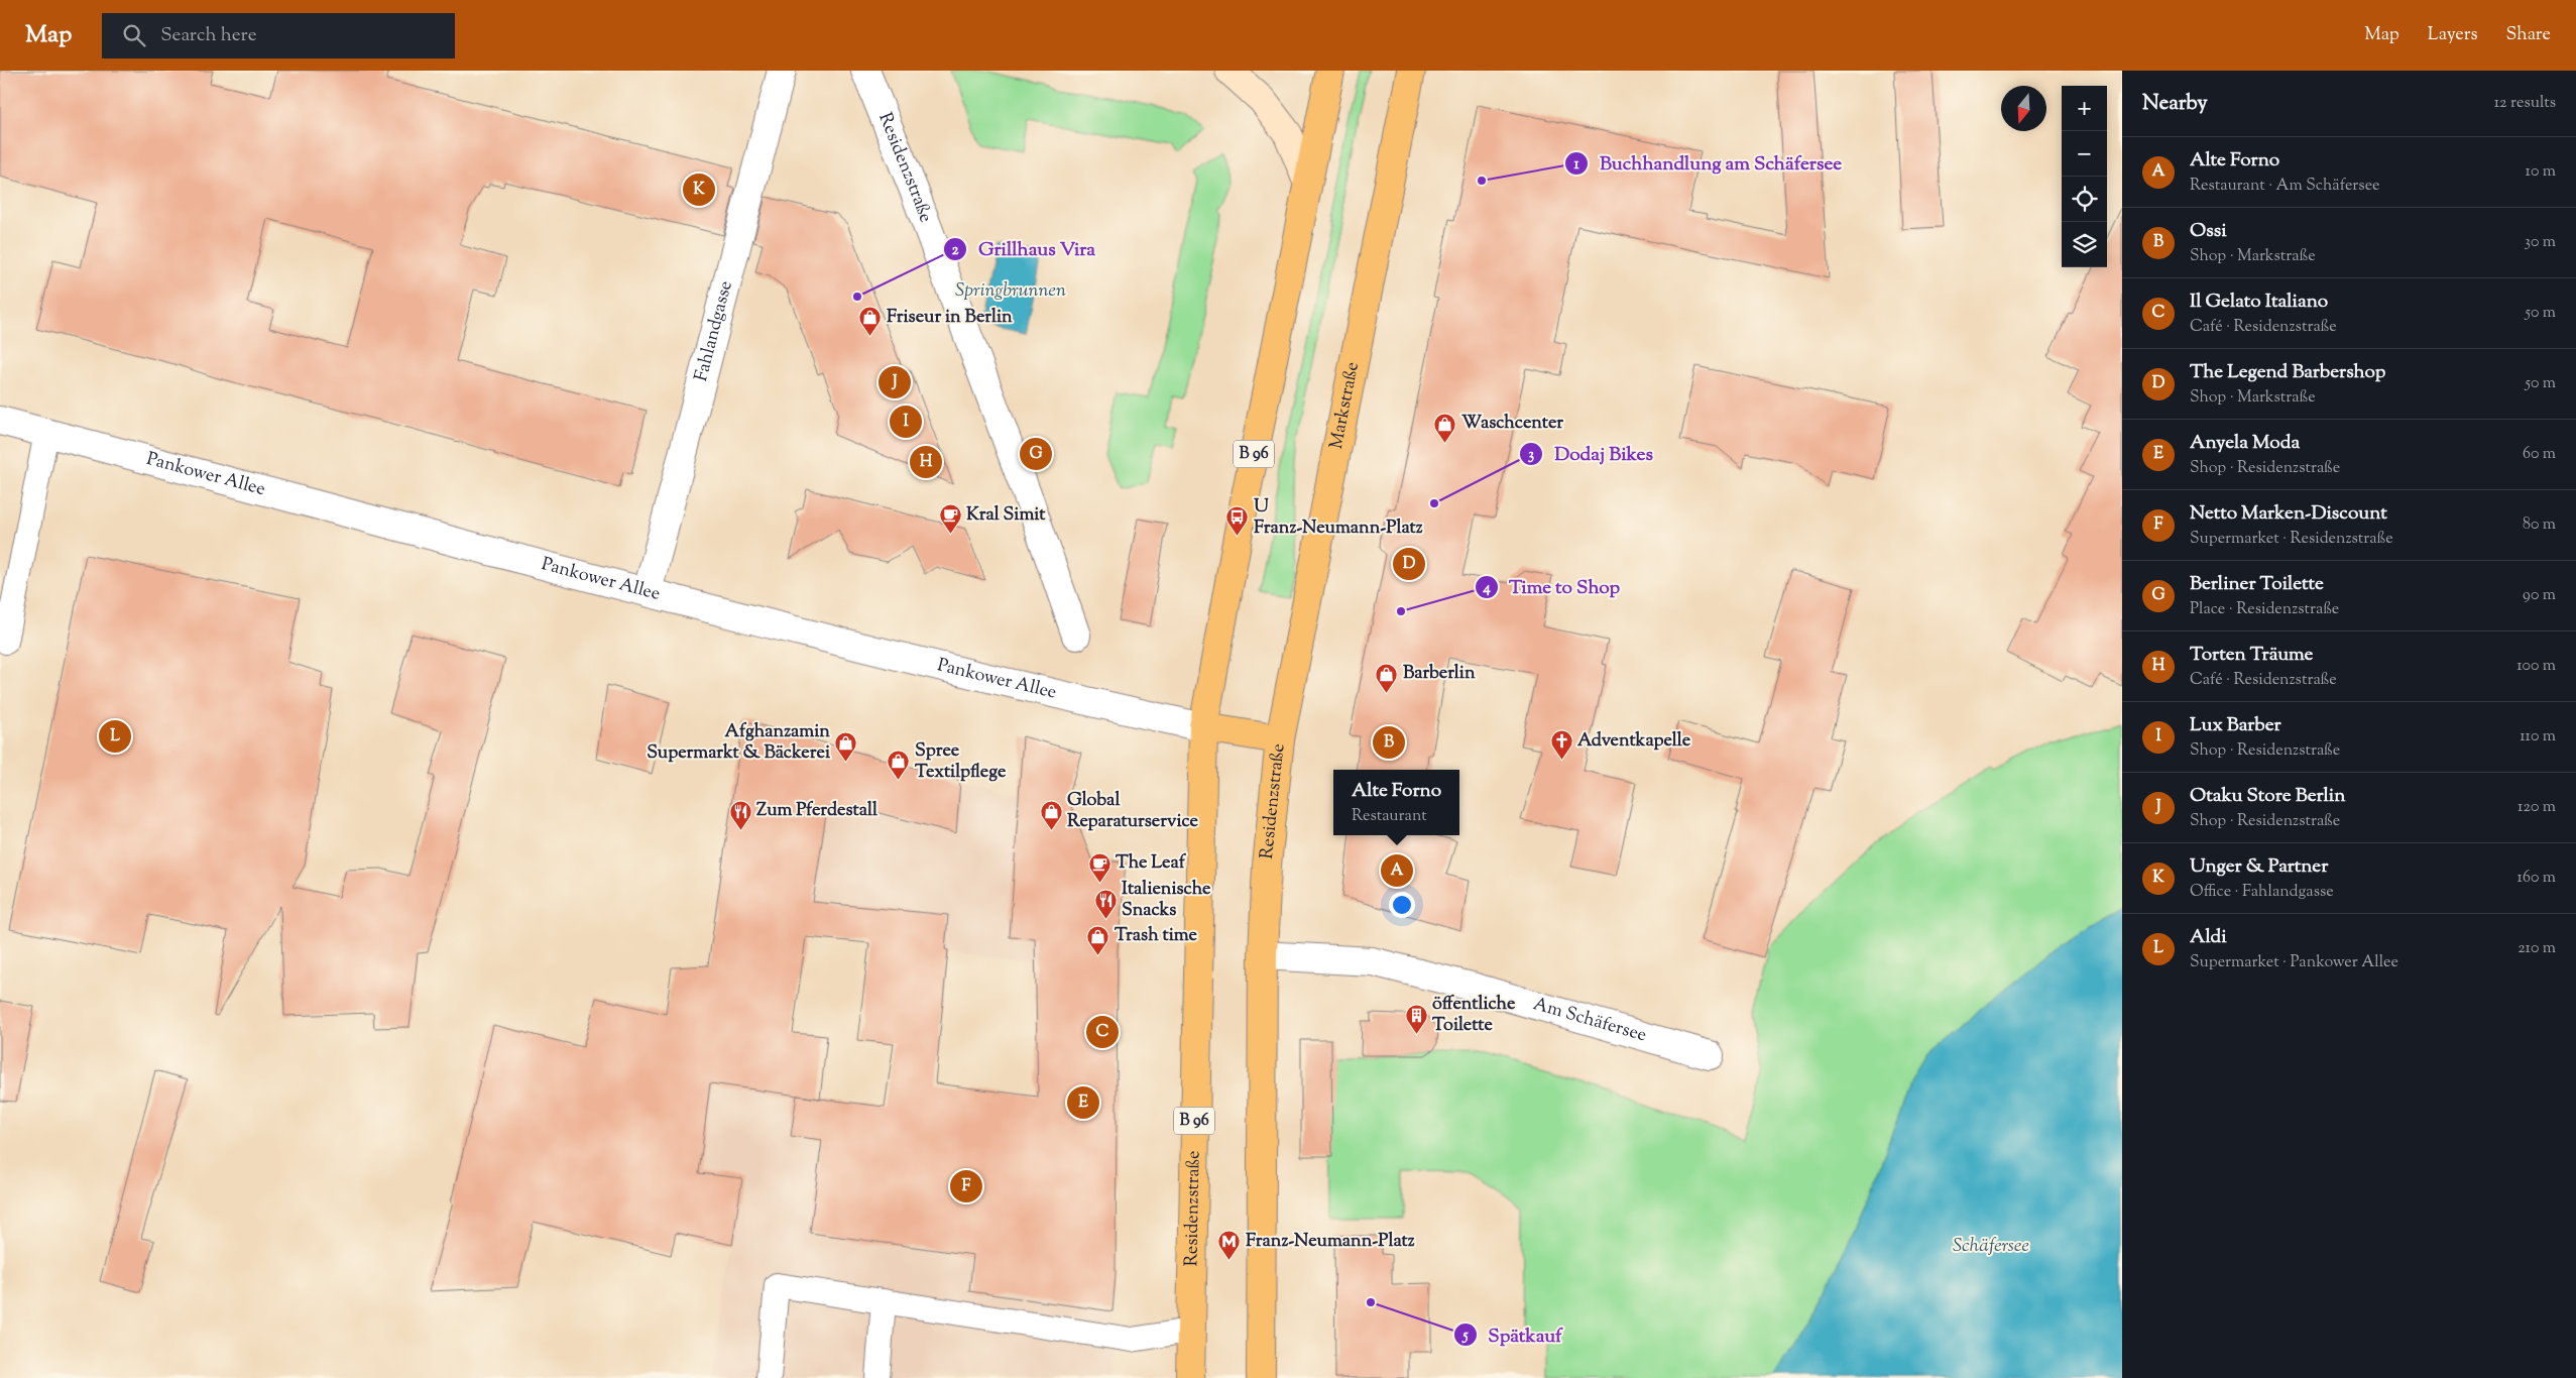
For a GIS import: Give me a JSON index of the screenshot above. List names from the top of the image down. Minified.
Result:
{"streets":{"main road":["Residenzstraße","Markstraße","B 96"],"street":["Fahlandgasse","Pankower Allee","Am Schäfersee"]},"crossings":[["Residenzstraße","Markstraße"],["Residenzstraße","B 96"],["Residenzstraße","Pankower Allee"],["Residenzstraße","Am Schäfersee"],["Fahlandgasse","Pankower Allee"],["B 96","Pankower Allee"]],"water":["Springbrunnen","Schäfersee"],"places":{"other":["Buchhandlung am Schäfersee","Grillhaus Vira","Dodaj Bikes","Time to Shop","Spätkauf"],"shop":["Friseur in Berlin","Waschcenter","Barberlin","Afghanzamin Supermarkt & Bäckerei","Spree Textilpflege","Global Reparaturservice","Trash time"],"cafe":["Kral Simit","The Leaf"],"bus stop":["U Franz-Neumann-Platz"],"church":["Adventkapelle"],"restaurant":["Zum Pferdestall","Italienische Snacks"],"building":["öffentliche Toilette"],"metro station":["Franz-Neumann-Platz"]},"north":"bottom","page":{"header":"Map","search":"Search here","nav":["Map","Layers","Share"],"heading":["Nearby","12 results"],"map_buttons":["+","−"],"list":[{"mark":"A","name":"Alte Forno","note":"Restaurant · Am Schäfersee","value":"10 m"},{"mark":"B","name":"Ossi","note":"Shop · Markstraße","value":"30 m"},{"mark":"C","name":"Il Gelato Italiano","note":"Café · Residenzstraße","value":"50 m"},{"mark":"D","name":"The Legend Barbershop","note":"Shop · Markstraße","value":"50 m"},{"mark":"E","name":"Anyela Moda","note":"Shop · Residenzstraße","value":"60 m"},{"mark":"F","name":"Netto Marken-Discount","note":"Supermarket · Residenzstraße","value":"80 m"},{"mark":"G","name":"Berliner Toilette","note":"Place · Residenzstraße","value":"90 m"},{"mark":"H","name":"Torten Träume","note":"Café · Residenzstraße","value":"100 m"},{"mark":"I","name":"Lux Barber","note":"Shop · Residenzstraße","value":"110 m"},{"mark":"J","name":"Otaku Store Berlin","note":"Shop · Residenzstraße","value":"120 m"},{"mark":"K","name":"Unger & Partner","note":"Office · Fahlandgasse","value":"160 m"},{"mark":"L","name":"Aldi","note":"Supermarket · Pankower Allee","value":"210 m"}],"pins":["K","J","I","G","H","D","L","B","A","C","E","F"],"popup":["Alte Forno","Restaurant"]}}
